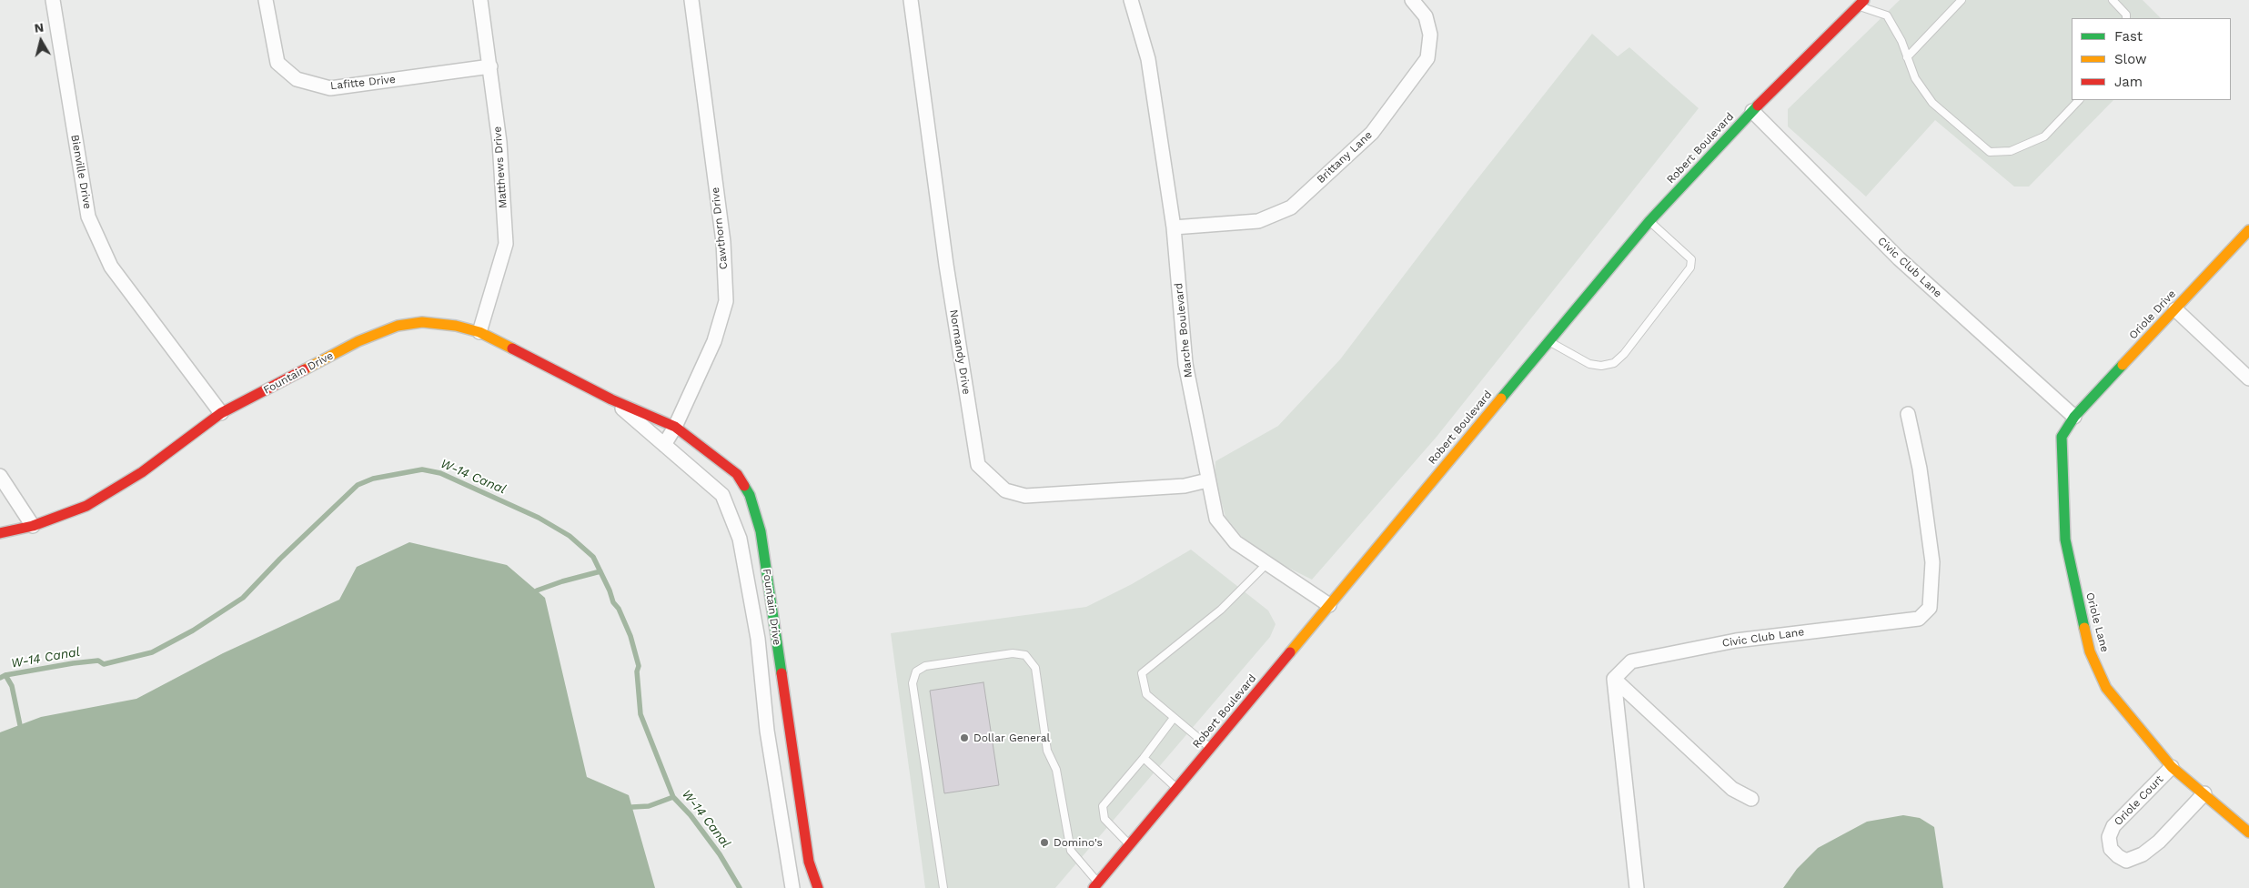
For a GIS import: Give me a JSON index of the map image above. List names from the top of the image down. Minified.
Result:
{"streets":{"street":["Lafitte Drive","Robert Boulevard","Brittany Lane","Matthews Drive","Bienville Drive","Cawthorn Drive","Civic Club Lane","Oriole Drive","Marche Boulevard","Normandy Drive","Fountain Drive","Oriole Lane","Oriole Court"]},"crossings":[["Lafitte Drive","Matthews Drive"],["Robert Boulevard","Civic Club Lane"],["Robert Boulevard","Marche Boulevard"],["Brittany Lane","Marche Boulevard"],["Matthews Drive","Fountain Drive"],["Bienville Drive","Fountain Drive"],["Cawthorn Drive","Fountain Drive"],["Civic Club Lane","Oriole Drive"],["Civic Club Lane","Oriole Lane"],["Oriole Drive","Oriole Lane"],["Marche Boulevard","Normandy Drive"],["Oriole Lane","Oriole Court"]],"water":["W-14 Canal"],"places":["Dollar General","Domino's"],"legend":["Fast","Slow","Jam"],"north":"top"}
